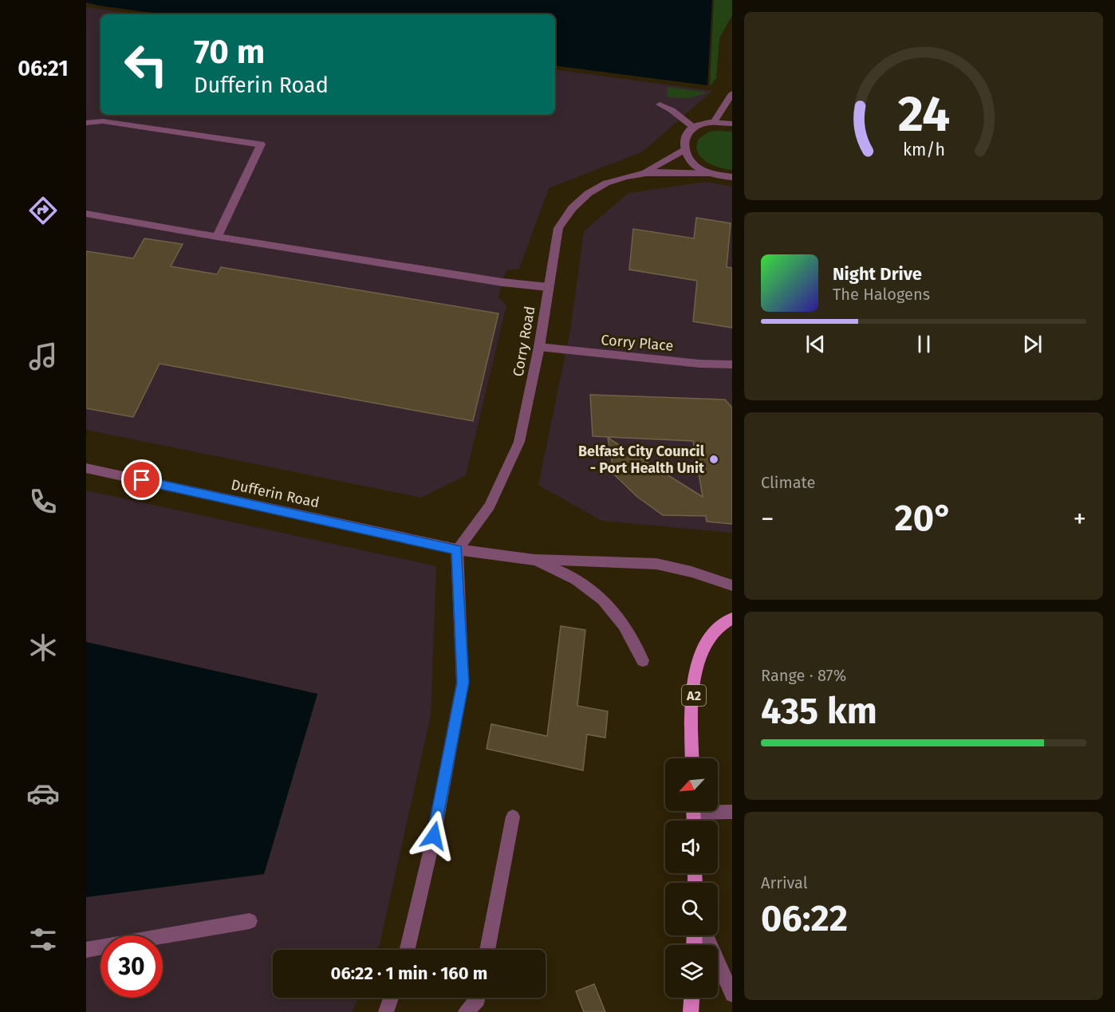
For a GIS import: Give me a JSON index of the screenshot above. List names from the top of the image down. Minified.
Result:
{"streets":{"main road":["A2"],"street":["Corry Road","Corry Place","Dufferin Road"]},"crossings":[["Corry Road","Corry Place"],["Corry Road","Dufferin Road"]],"places":["Belfast City Council - Port Health Unit"],"north":"bottom left","page":{"tabs":"06:21","turn":["70 m","Dufferin Road"],"song":["Night Drive","The Halogens"],"tile":["Climate",["Range · 87%","435 km"],["Arrival","06:22"]],"heat":["−","20°","+"],"limit":"30","trip":"06:22 · 1 min · 160 m","gauge":["24","km/h"]}}
